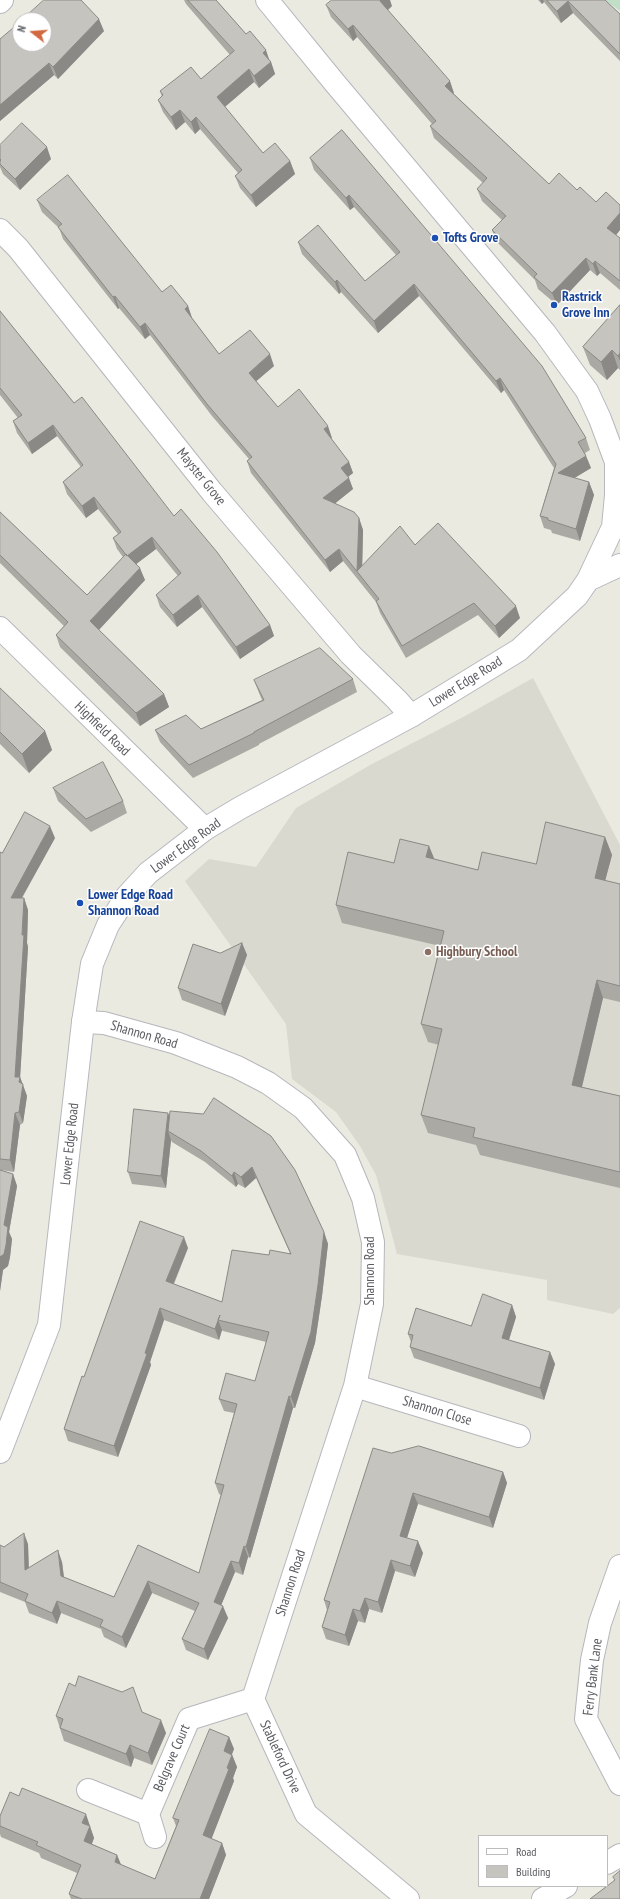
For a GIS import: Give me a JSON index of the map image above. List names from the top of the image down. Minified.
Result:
{"streets":{"street":["Mayster Grove","Lower Edge Road","Highfield Road","Shannon Road","Shannon Close","Ferry Bank Lane","Stableford Drive","Belgrave Court"]},"crossings":[["Mayster Grove","Lower Edge Road"],["Lower Edge Road","Highfield Road"],["Lower Edge Road","Shannon Road"],["Shannon Road","Shannon Close"],["Shannon Road","Stableford Drive"],["Shannon Road","Belgrave Court"],["Stableford Drive","Belgrave Court"]],"places":["Tofts Grove","Rastrick Grove Inn","Lower Edge Road Shannon Road","Highbury School"],"legend":["Road","Building"],"north":"left"}
